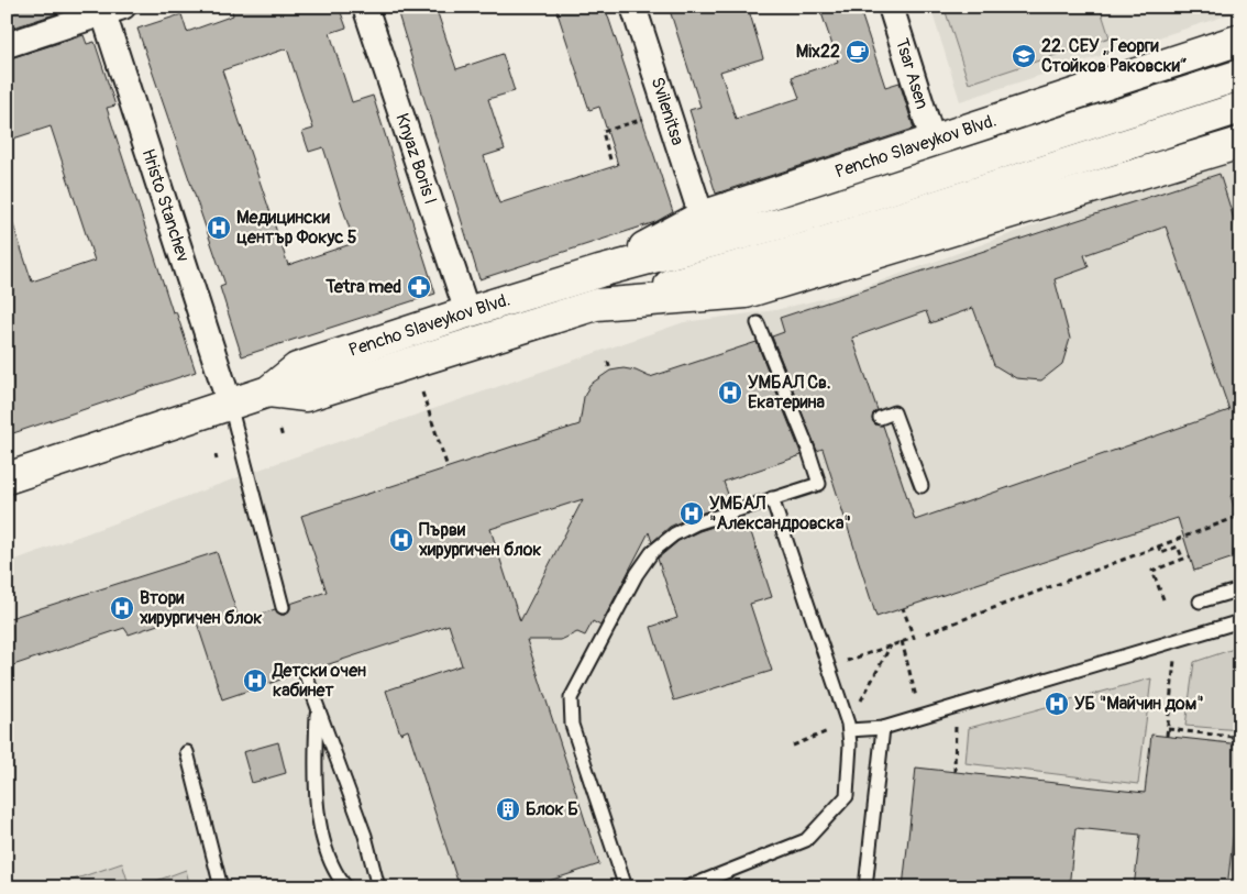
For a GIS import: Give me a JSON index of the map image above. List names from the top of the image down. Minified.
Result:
{"streets":{"main road":["Pencho Slaveykov Blvd."],"street":["Tsar Asen","Svilenitsa","Knyaz Boris I","Hristo Stanchev"]},"crossings":[["Tsar Asen","Pencho Slaveykov Blvd."],["Svilenitsa","Pencho Slaveykov Blvd."],["Pencho Slaveykov Blvd.","Knyaz Boris I"],["Pencho Slaveykov Blvd.","Hristo Stanchev"]],"places":{"cafe":["Mix22"],"school or university":["22. СЕУ „Георги Стойков Раковски“"],"hospital":["Медицински център Фокус 5","УМБАЛ Св. Екатерина","УМБАЛ \"Александровска\"","Първи хирургичен блок","Втори хирургичен блок","Детски очен кабинет","УБ \"Майчин дом\""],"pharmacy":["Tetra med"],"building":["Блок Б"]}}
